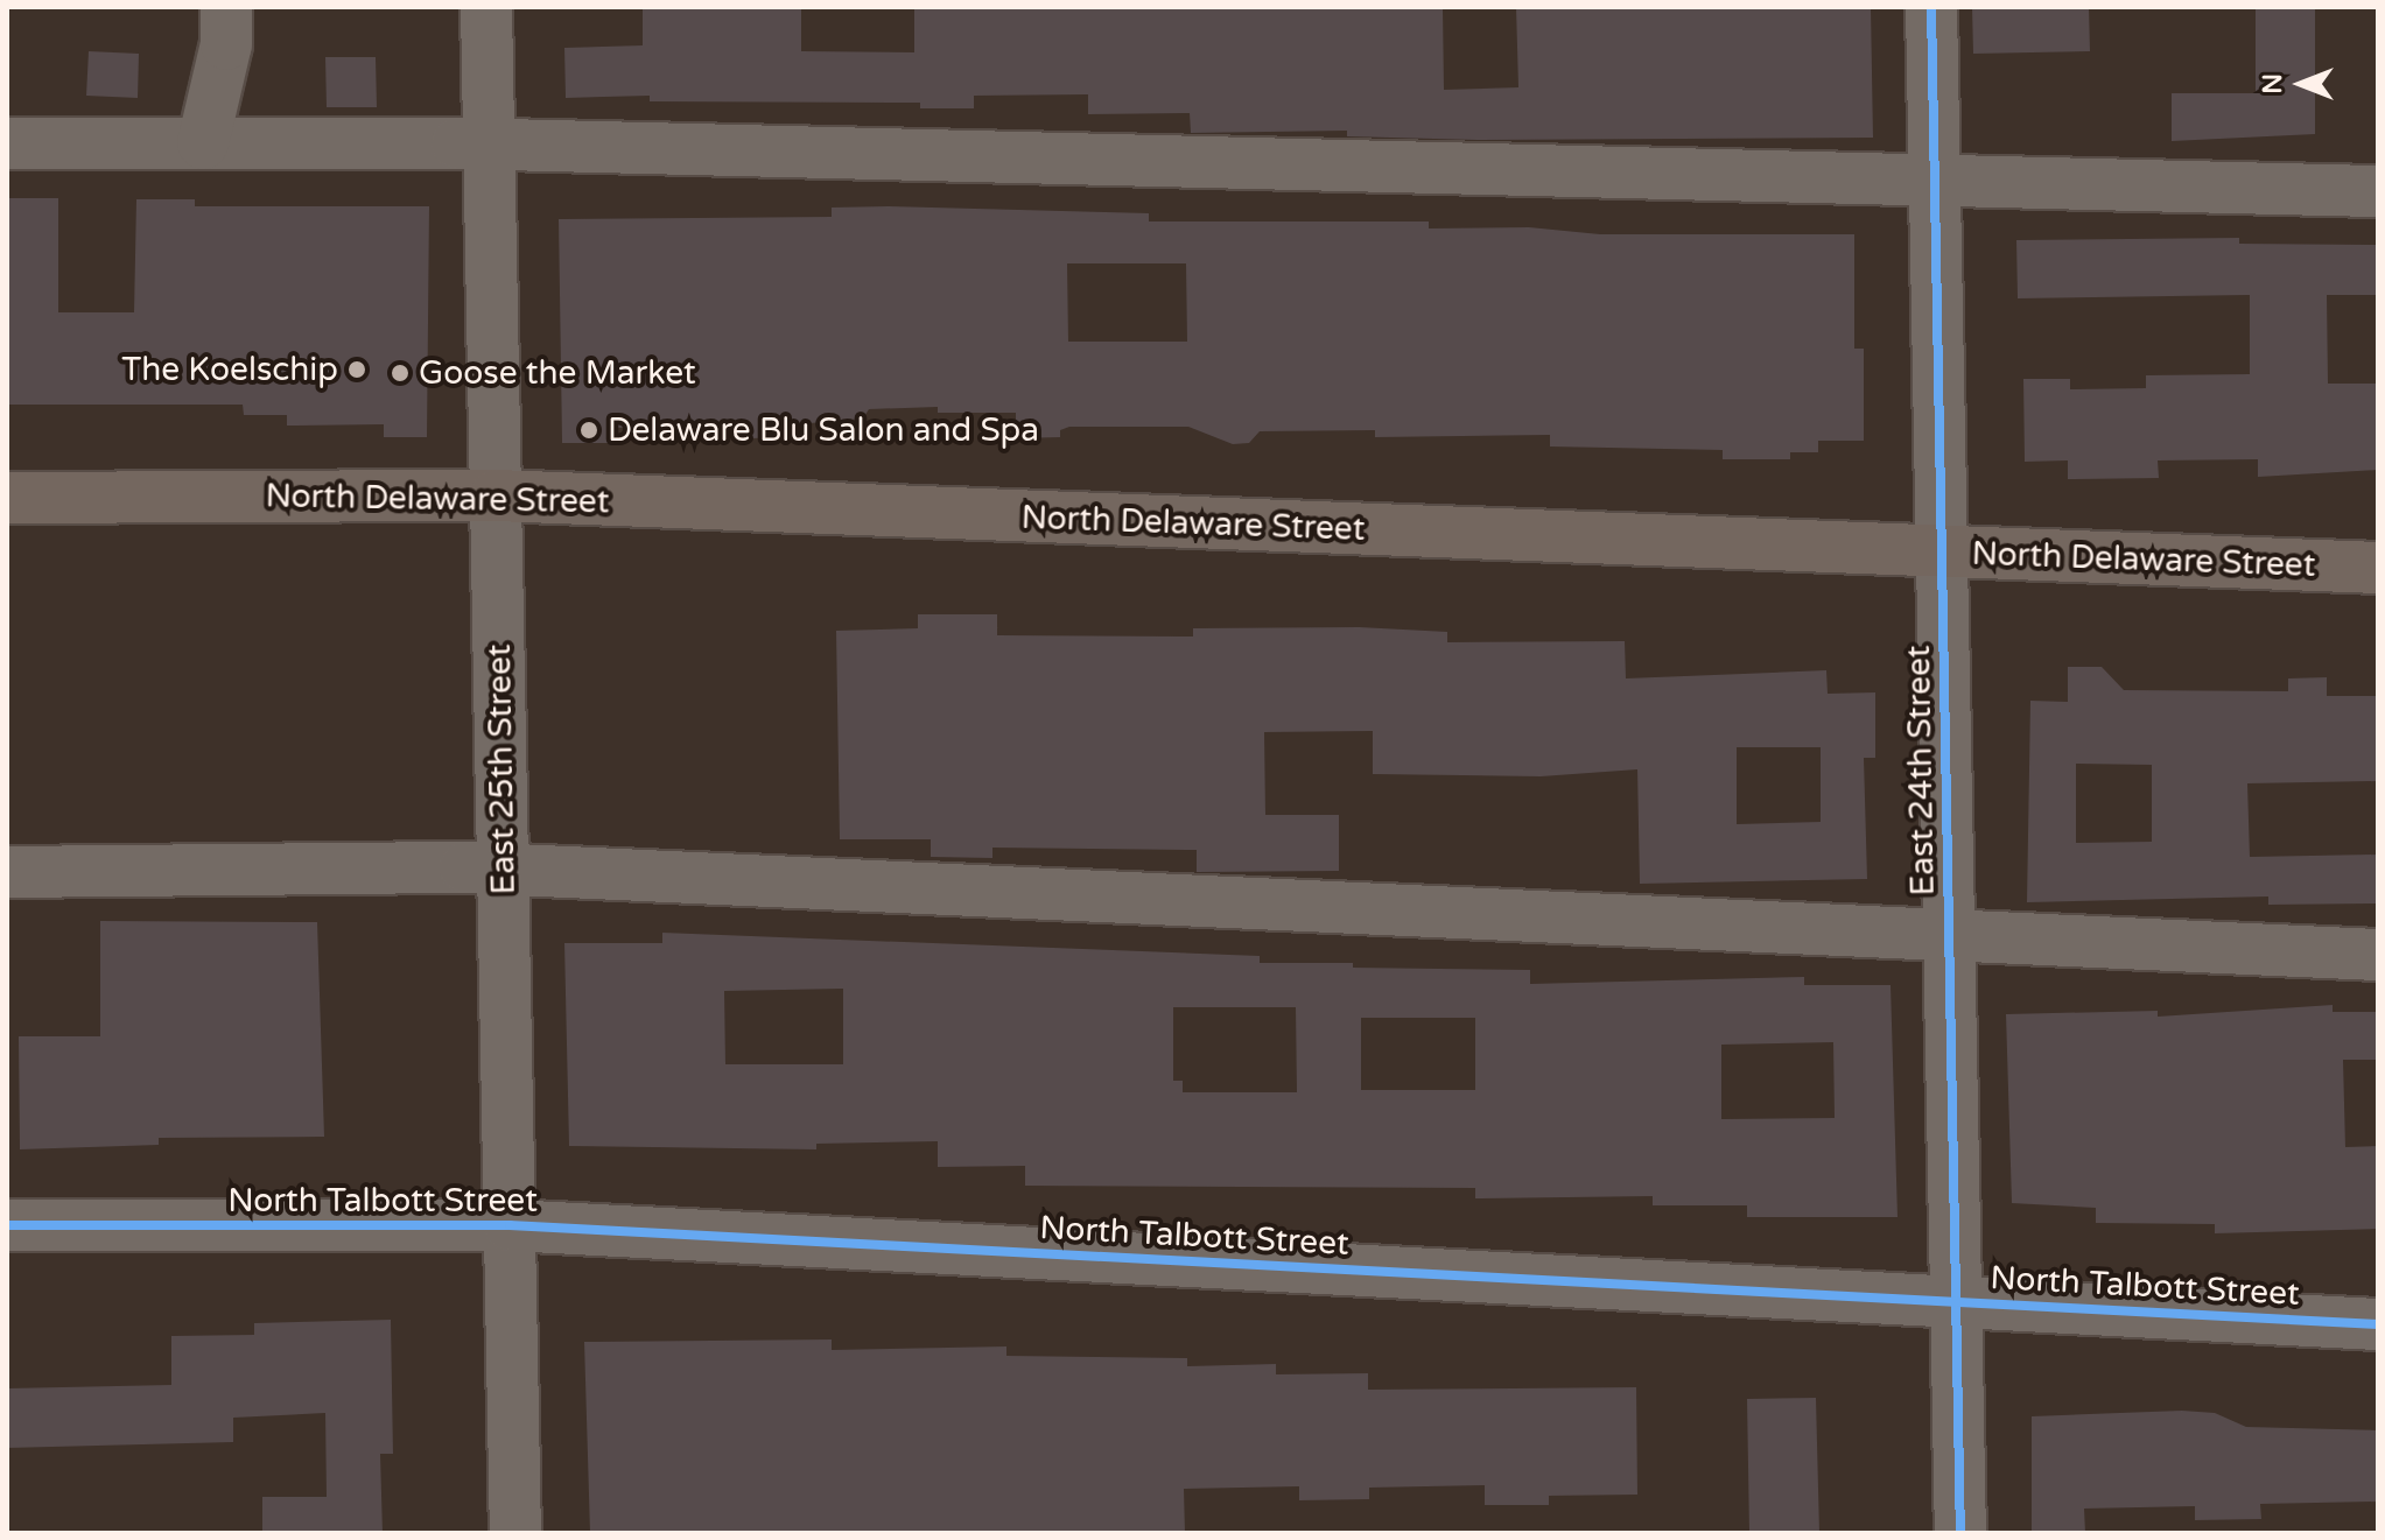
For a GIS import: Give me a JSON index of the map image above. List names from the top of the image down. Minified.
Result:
{"streets":{"main road":["North Delaware Street"],"street":["East 25th Street","East 24th Street","North Talbott Street"]},"crossings":[["North Delaware Street","East 25th Street"],["North Delaware Street","East 24th Street"],["East 25th Street","North Talbott Street"],["East 24th Street","North Talbott Street"]],"places":["The Koelschip","Goose the Market","Delaware Blu Salon and Spa"],"north":"left"}
